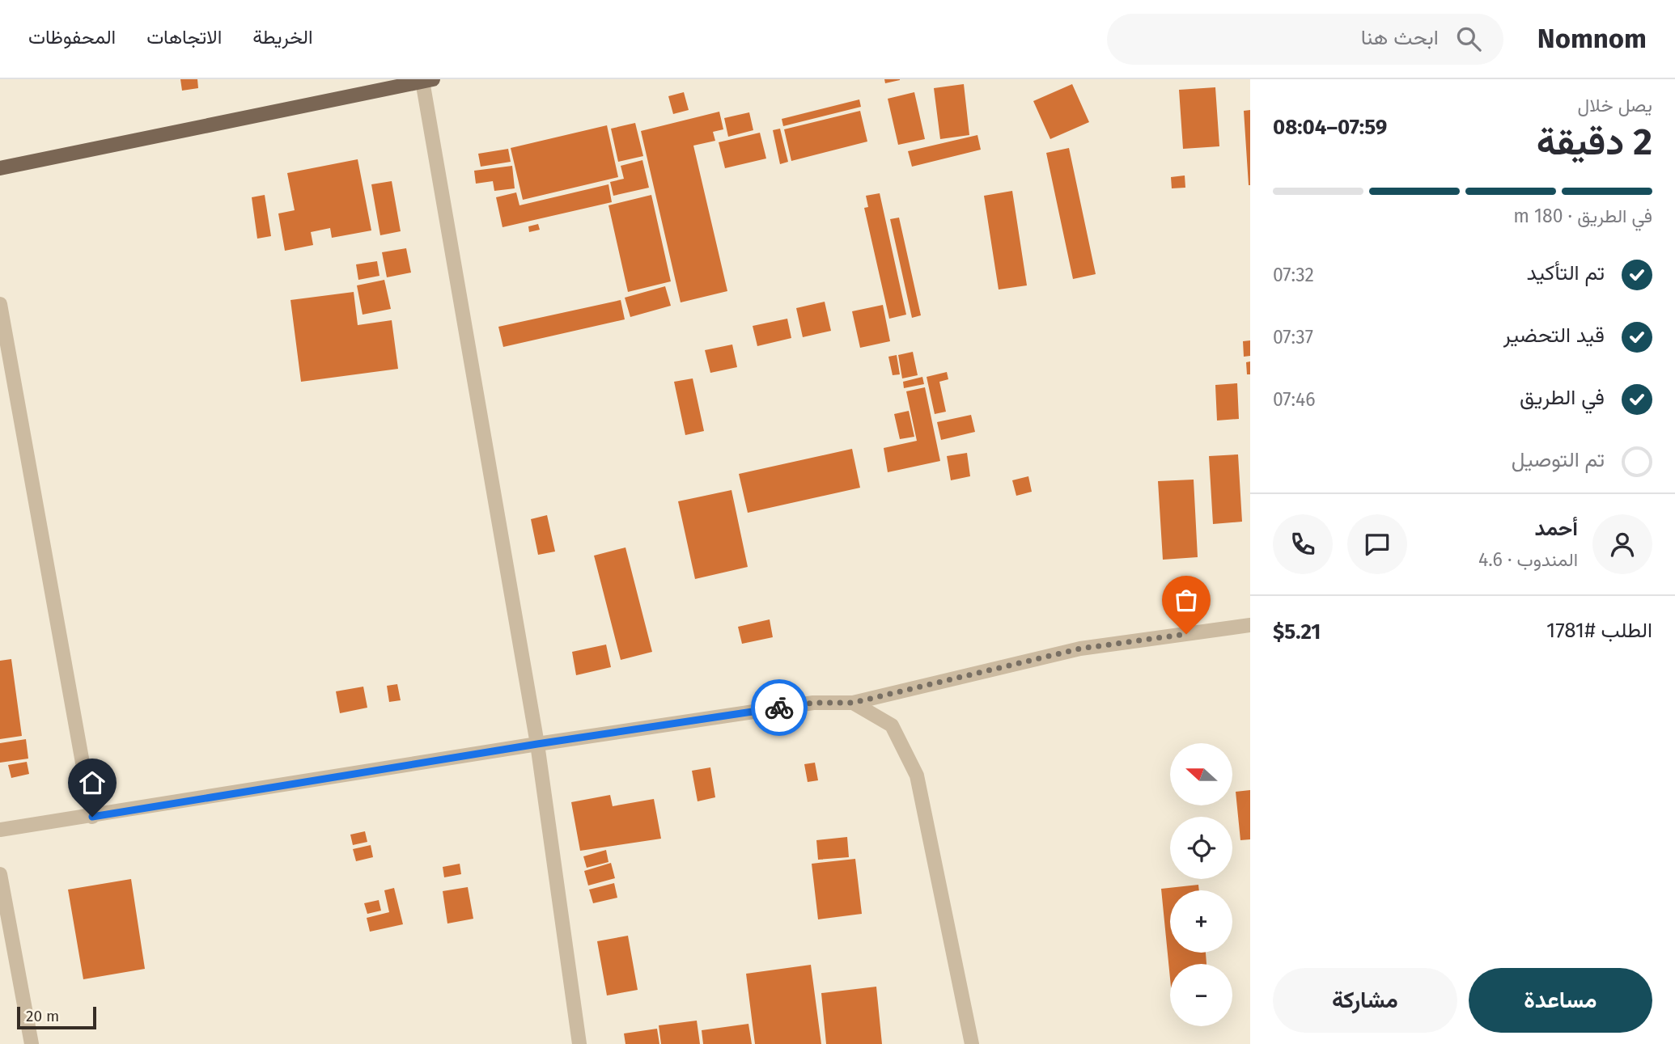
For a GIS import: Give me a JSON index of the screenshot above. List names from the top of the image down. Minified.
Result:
{"scale_bar":"20 m","north":"left","page":{"header":"Nomnom","search":"ابحث هنا","nav":["الخريطة","الاتجاهات","المحفوظات"],"heading":["2 دقيقة","يصل خلال","07:59–08:04"],"panel":["أحمد","المندوب · 4.6","الطلب #1781","$5.21"],"bar":"في الطريق · 180 m","list":[["تم التأكيد","07:32"],["قيد التحضير","07:37"],["في الطريق","07:46"],"تم التوصيل"],"map_buttons":["+","−"],"buttons":["مساعدة","مشاركة"],"scale":"20 m"}}
